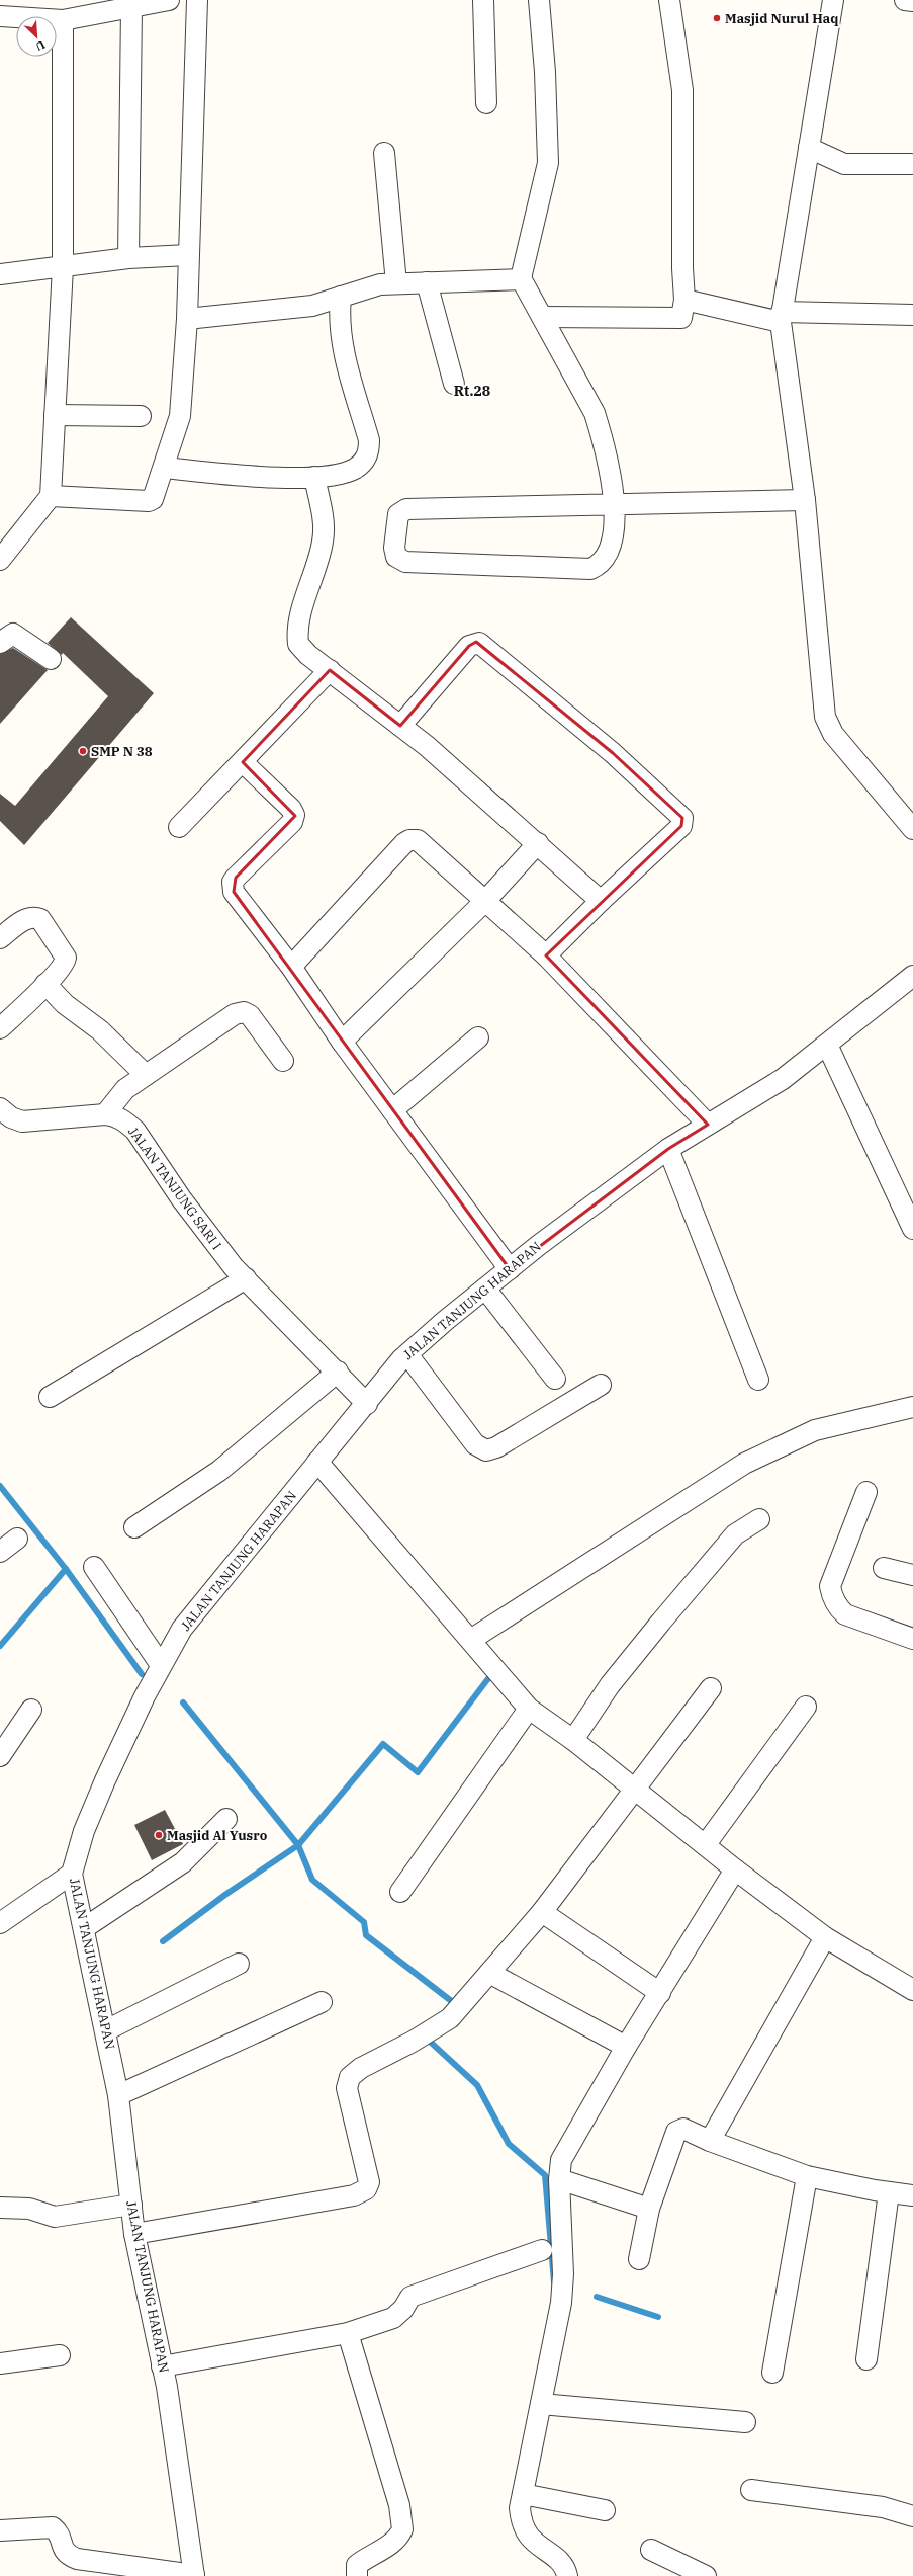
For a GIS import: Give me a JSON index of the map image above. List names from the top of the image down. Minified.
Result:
{"streets":{"street":["JALAN TANJUNG SARI I","JALAN TANJUNG HARAPAN"]},"crossings":[["JALAN TANJUNG SARI I","JALAN TANJUNG HARAPAN"]],"districts":["Rt.28"],"places":["Masjid Nurul Haq","SMP N 38","Masjid Al Yusro"],"north":"bottom right"}
